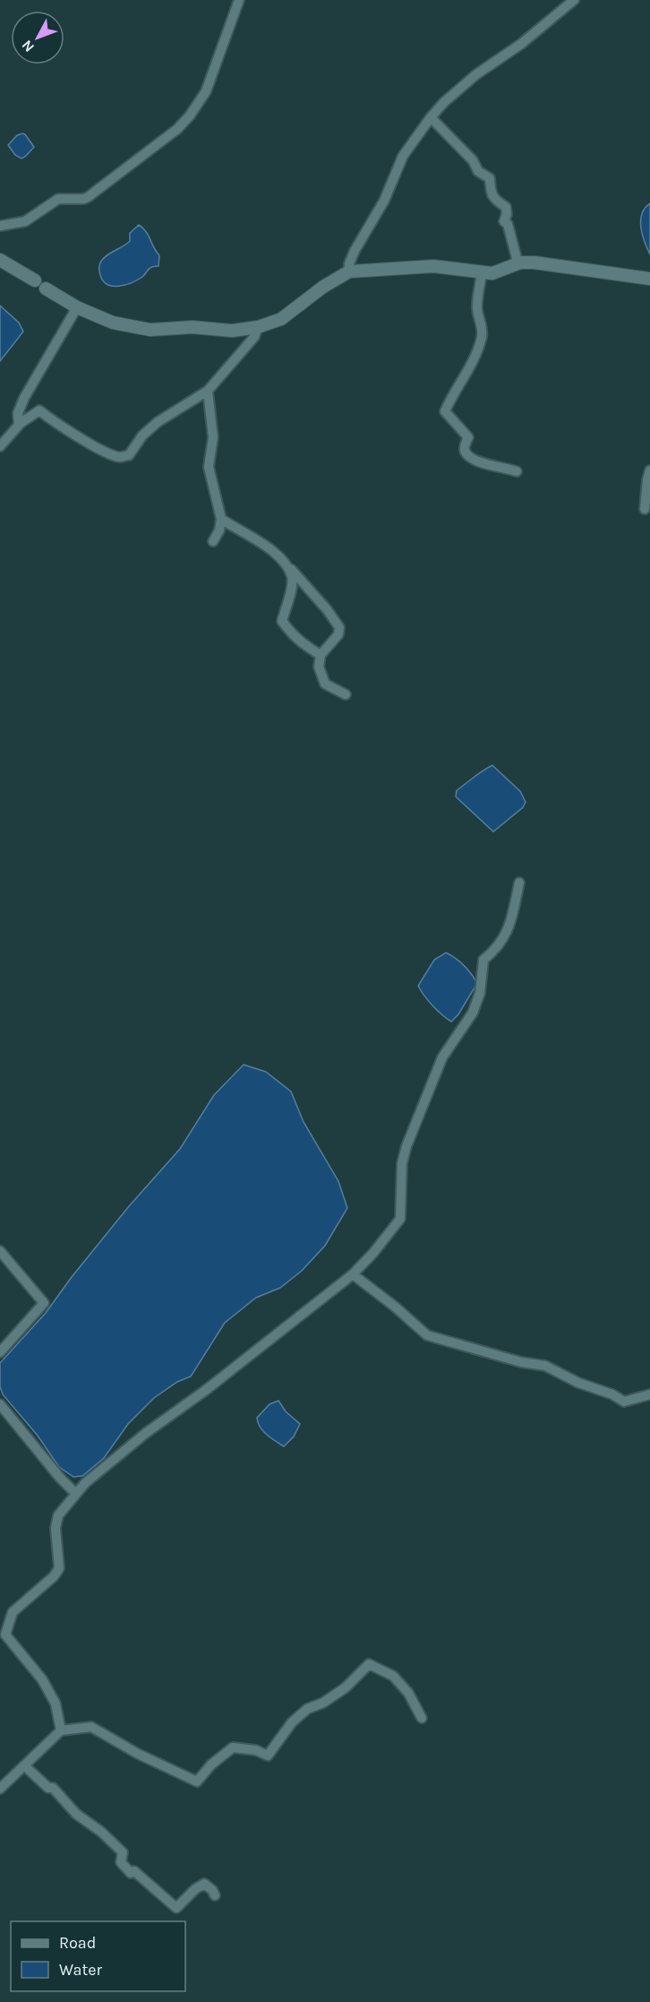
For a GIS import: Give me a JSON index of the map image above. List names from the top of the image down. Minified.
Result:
{"legend":["Road","Water"],"north":"bottom left"}
